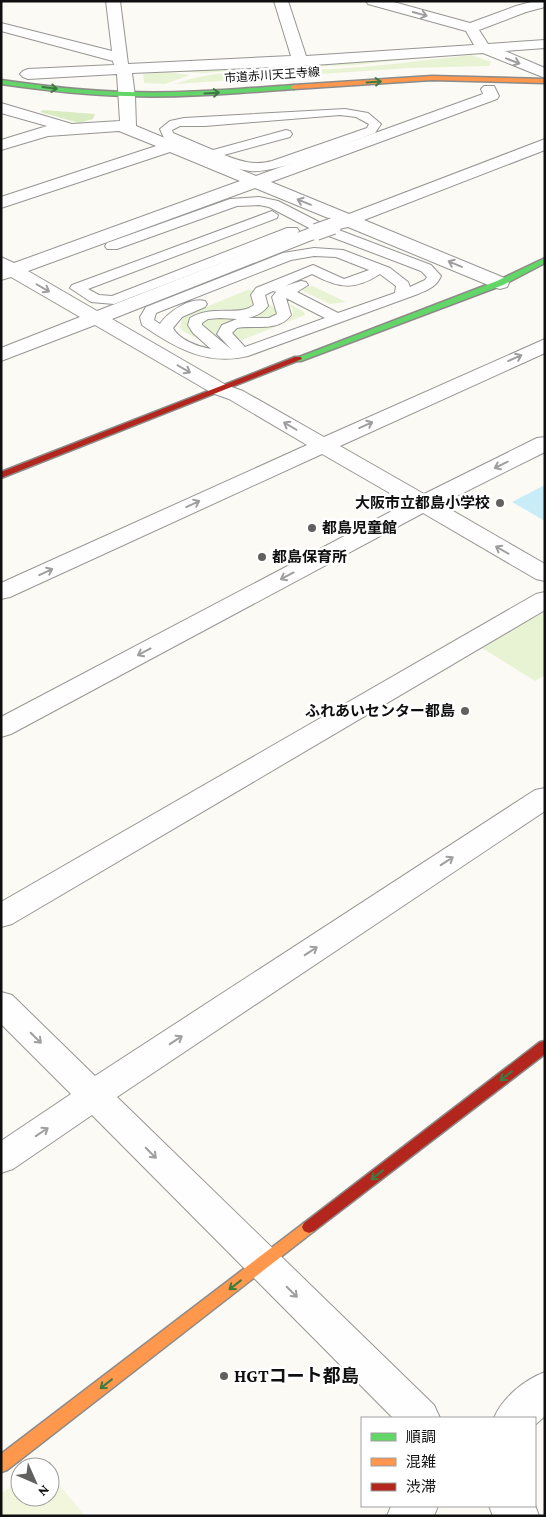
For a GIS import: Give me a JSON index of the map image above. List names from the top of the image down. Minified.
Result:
{"streets":{"street":["市道赤川天王寺線"]},"places":["大阪市立都島小学校","都島児童館","都島保育所","ふれあいセンター都島","HGTコート都島"],"legend":["順調","混雑","渋滞"],"north":"bottom right"}
